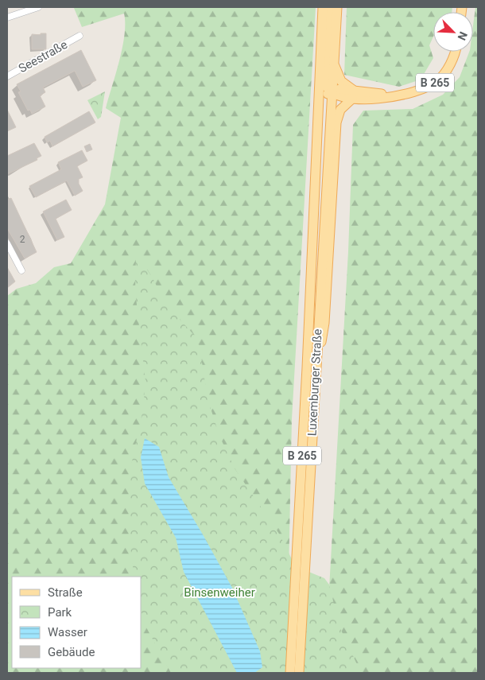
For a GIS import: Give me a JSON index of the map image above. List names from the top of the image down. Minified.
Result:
{"streets":{"main road":["B 265","Luxemburger Straße"],"street":["Seestraße"]},"crossings":[["B 265","Luxemburger Straße"]],"parks":["Binsenweiher"],"house_numbers":["2"],"legend":["Straße","Park","Wasser","Gebäude"],"north":"bottom right"}
